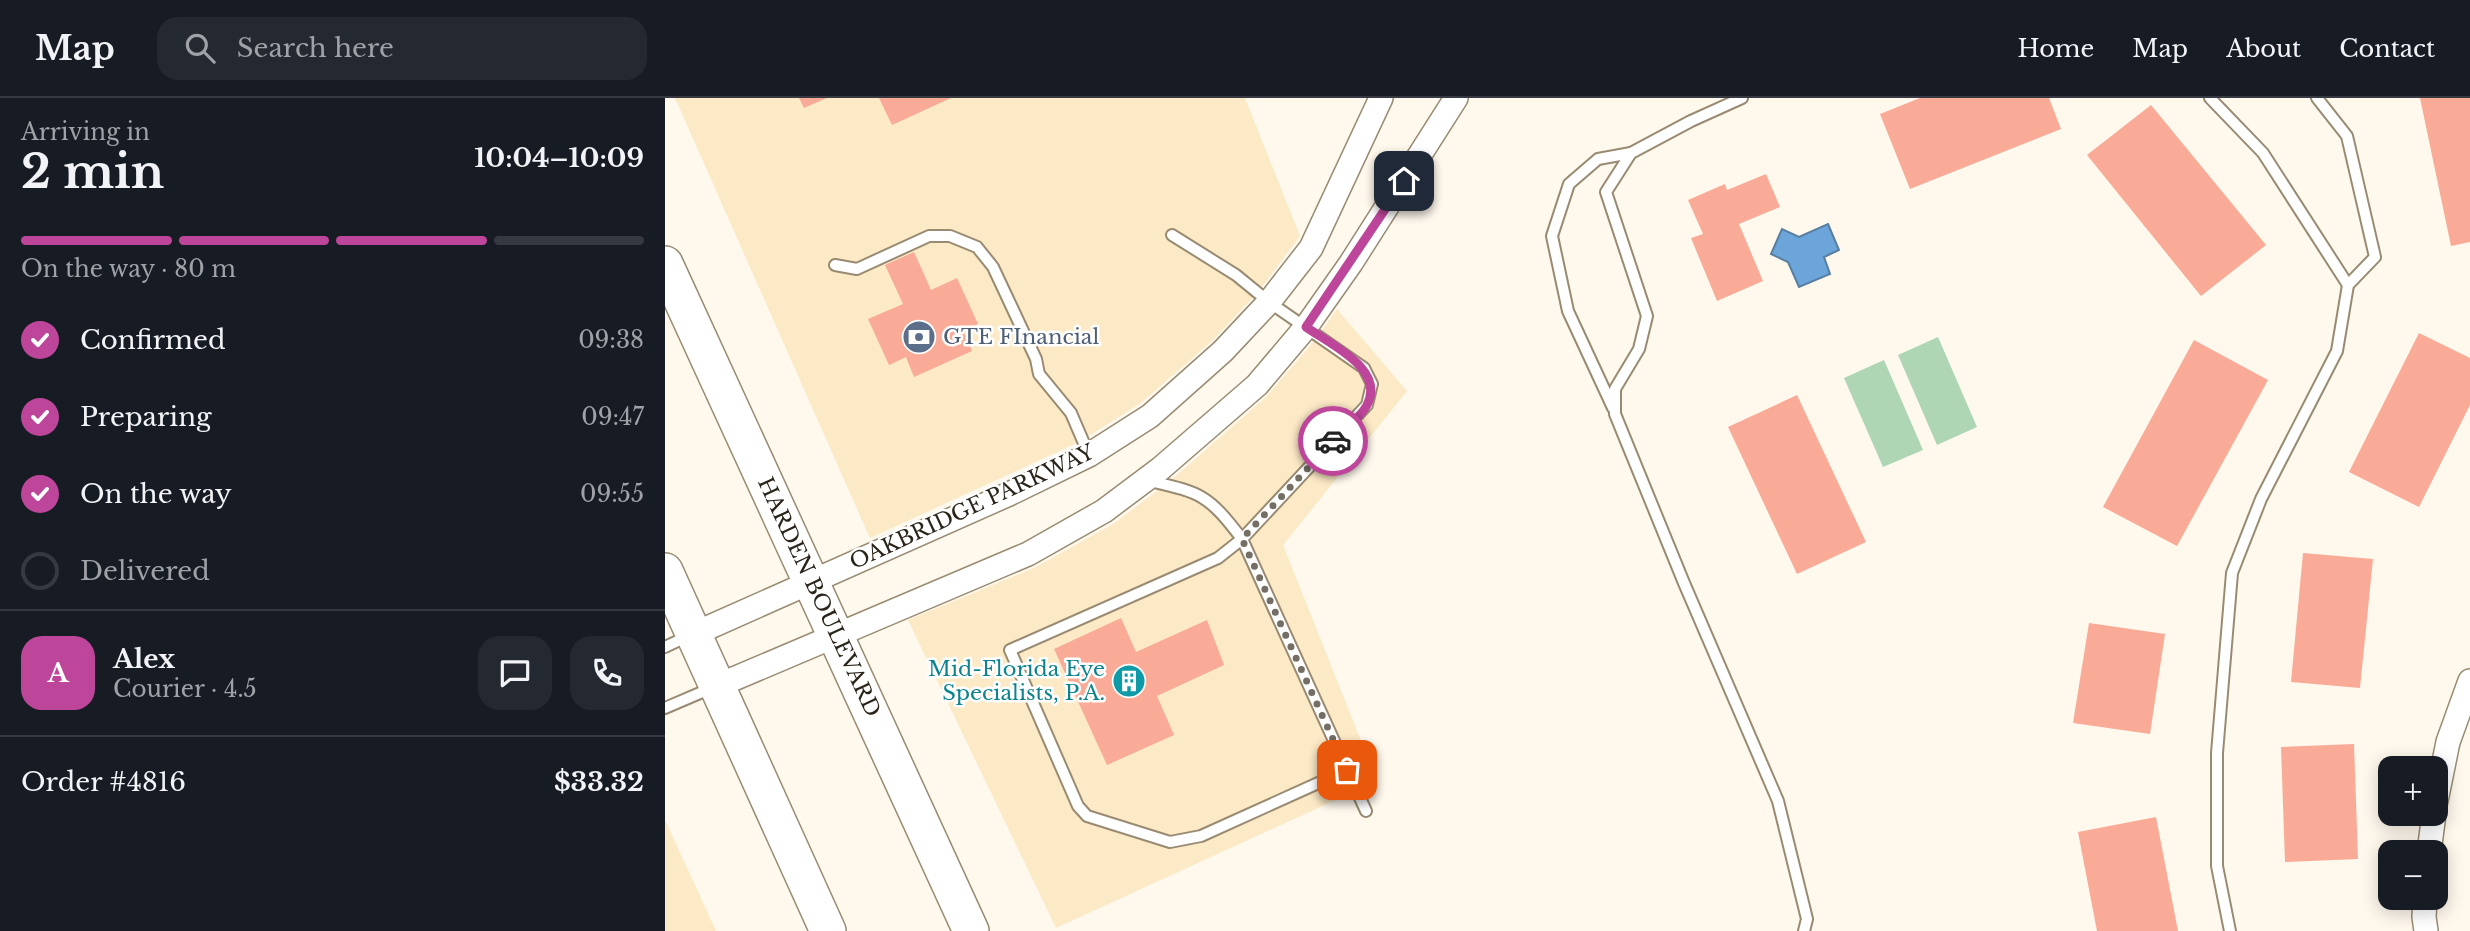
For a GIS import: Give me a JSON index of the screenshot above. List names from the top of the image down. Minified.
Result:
{"streets":{"main road":["HARDEN BOULEVARD"],"street":["OAKBRIDGE PARKWAY"]},"crossings":[["OAKBRIDGE PARKWAY","HARDEN BOULEVARD"]],"places":{"bank":["GTE FInancial"],"building":["Mid-Florida Eye Specialists, P.A."]},"page":{"header":"Map","search":"Search here","nav":["Home","Map","About","Contact"],"heading":["2 min","Arriving in","10:04–10:09"],"panel":["Alex","Courier · 4.5","Order #4816","$33.32"],"bar":"On the way · 80 m","list":[["Confirmed","09:38"],["Preparing","09:47"],["On the way","09:55"],"Delivered"],"round":"A","map_buttons":["+","−"]}}
